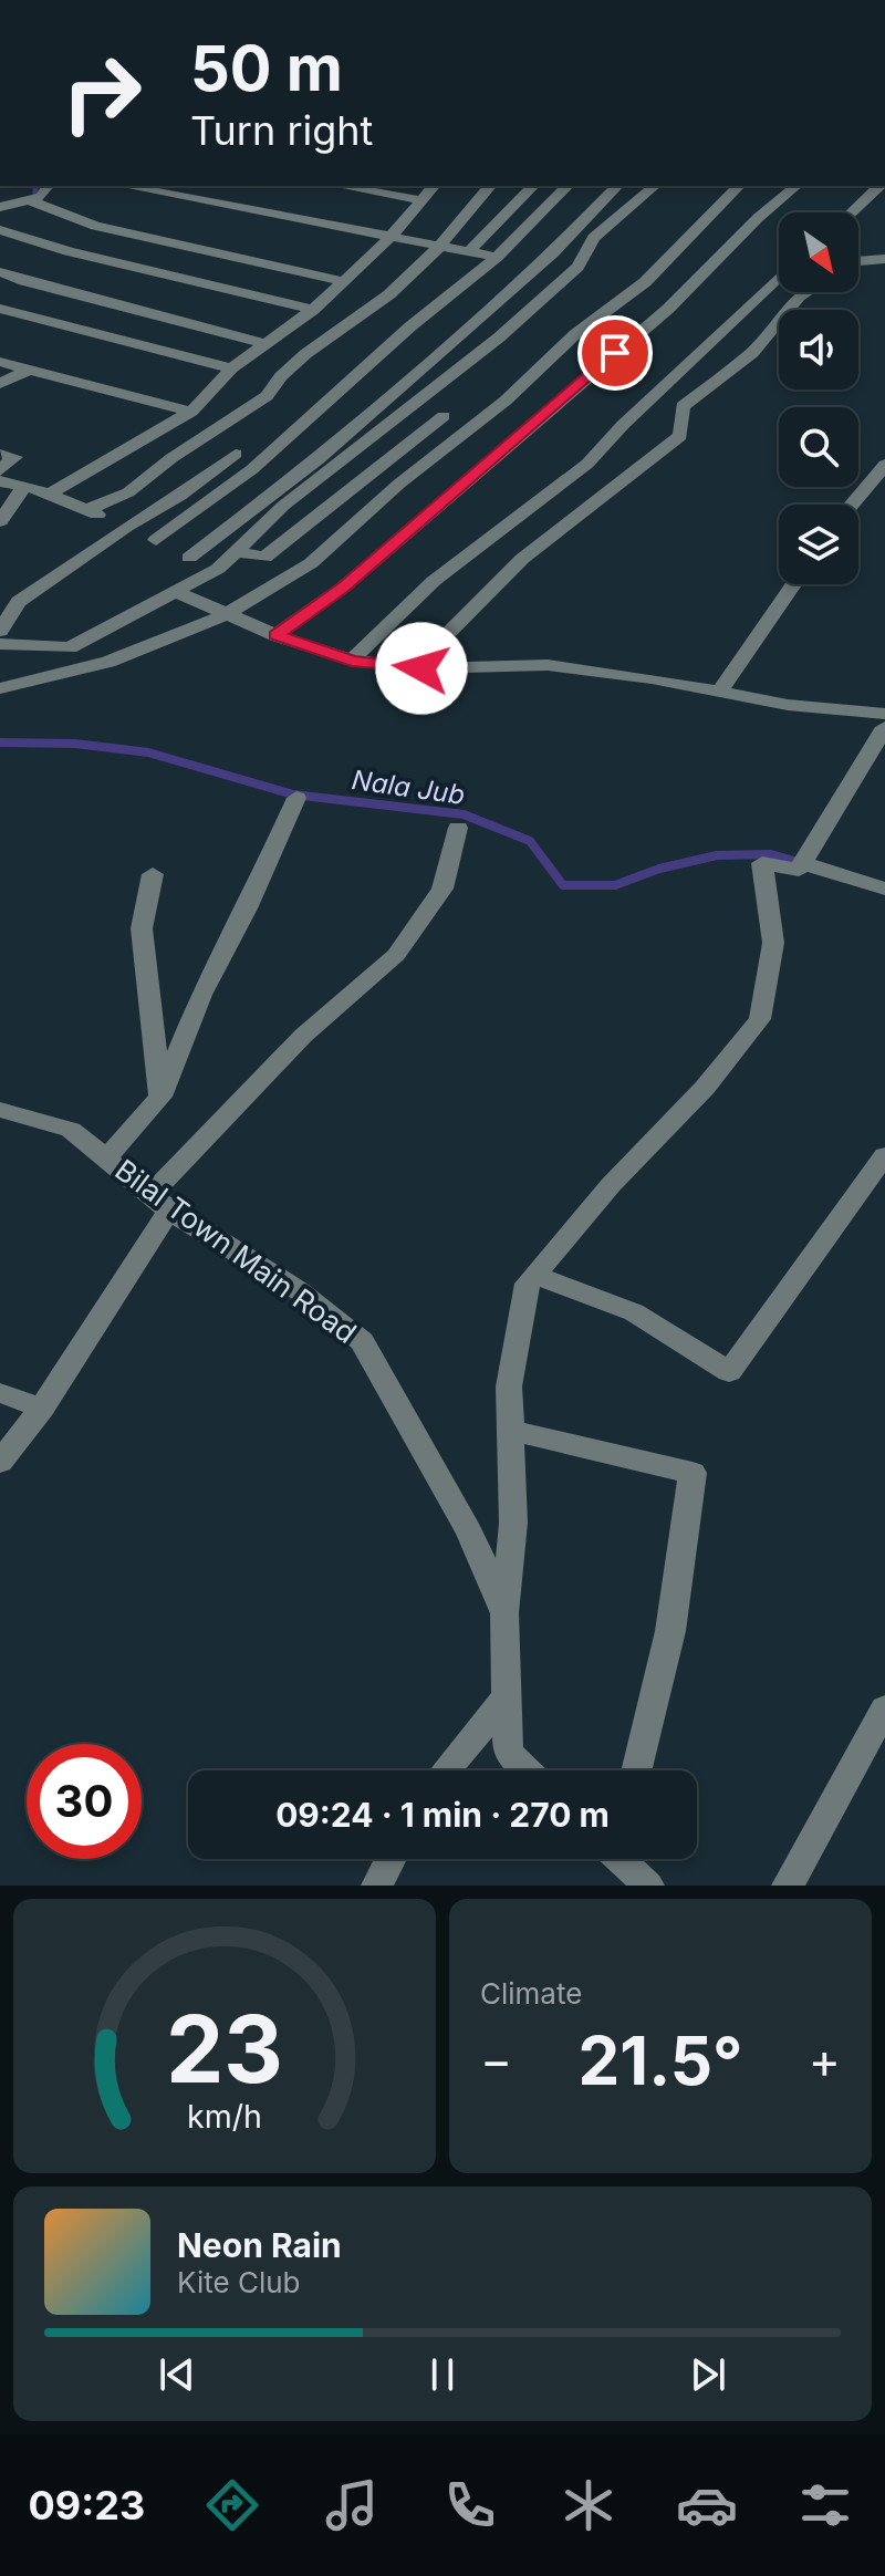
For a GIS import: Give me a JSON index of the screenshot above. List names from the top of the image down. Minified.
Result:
{"streets":{"street":["Bilal Town Main Road"]},"water":["Nala Jub"],"north":"bottom right","page":{"turn":["50 m","Turn right"],"limit":"30","trip":"09:24 · 1 min · 270 m","tile":"Climate","heat":["−","21.5°","+"],"song":["Neon Rain","Kite Club"],"tabs":"09:23","gauge":["23","km/h"]}}
